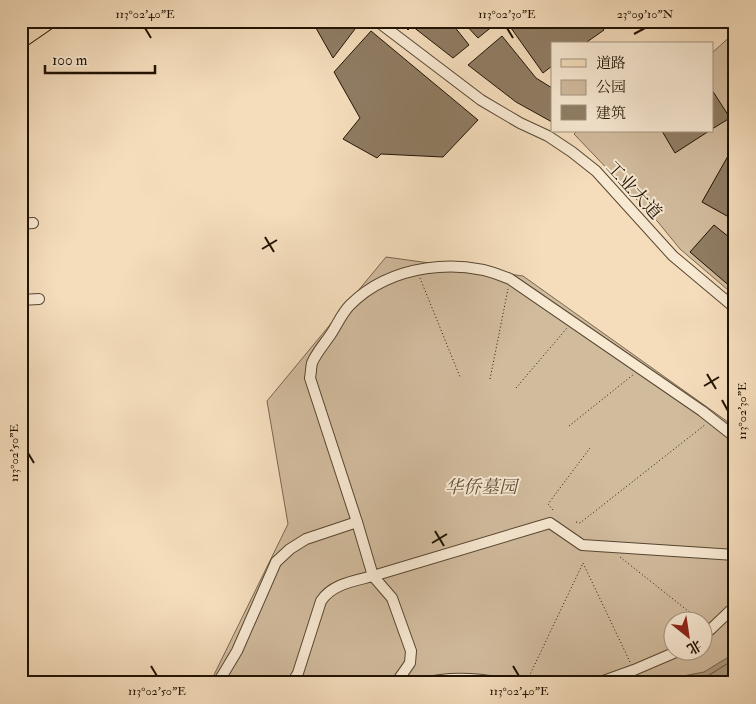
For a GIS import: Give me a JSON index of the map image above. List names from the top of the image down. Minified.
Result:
{"streets":{"street":["工业大道"]},"parks":["华侨墓园"],"legend":["道路","公园","建筑"],"scale_bar":"100 m","north":"bottom right","coordinates":["113°02'40\"E","113°02'30\"E","23°09'10\"N","113°02'50\"E"]}
